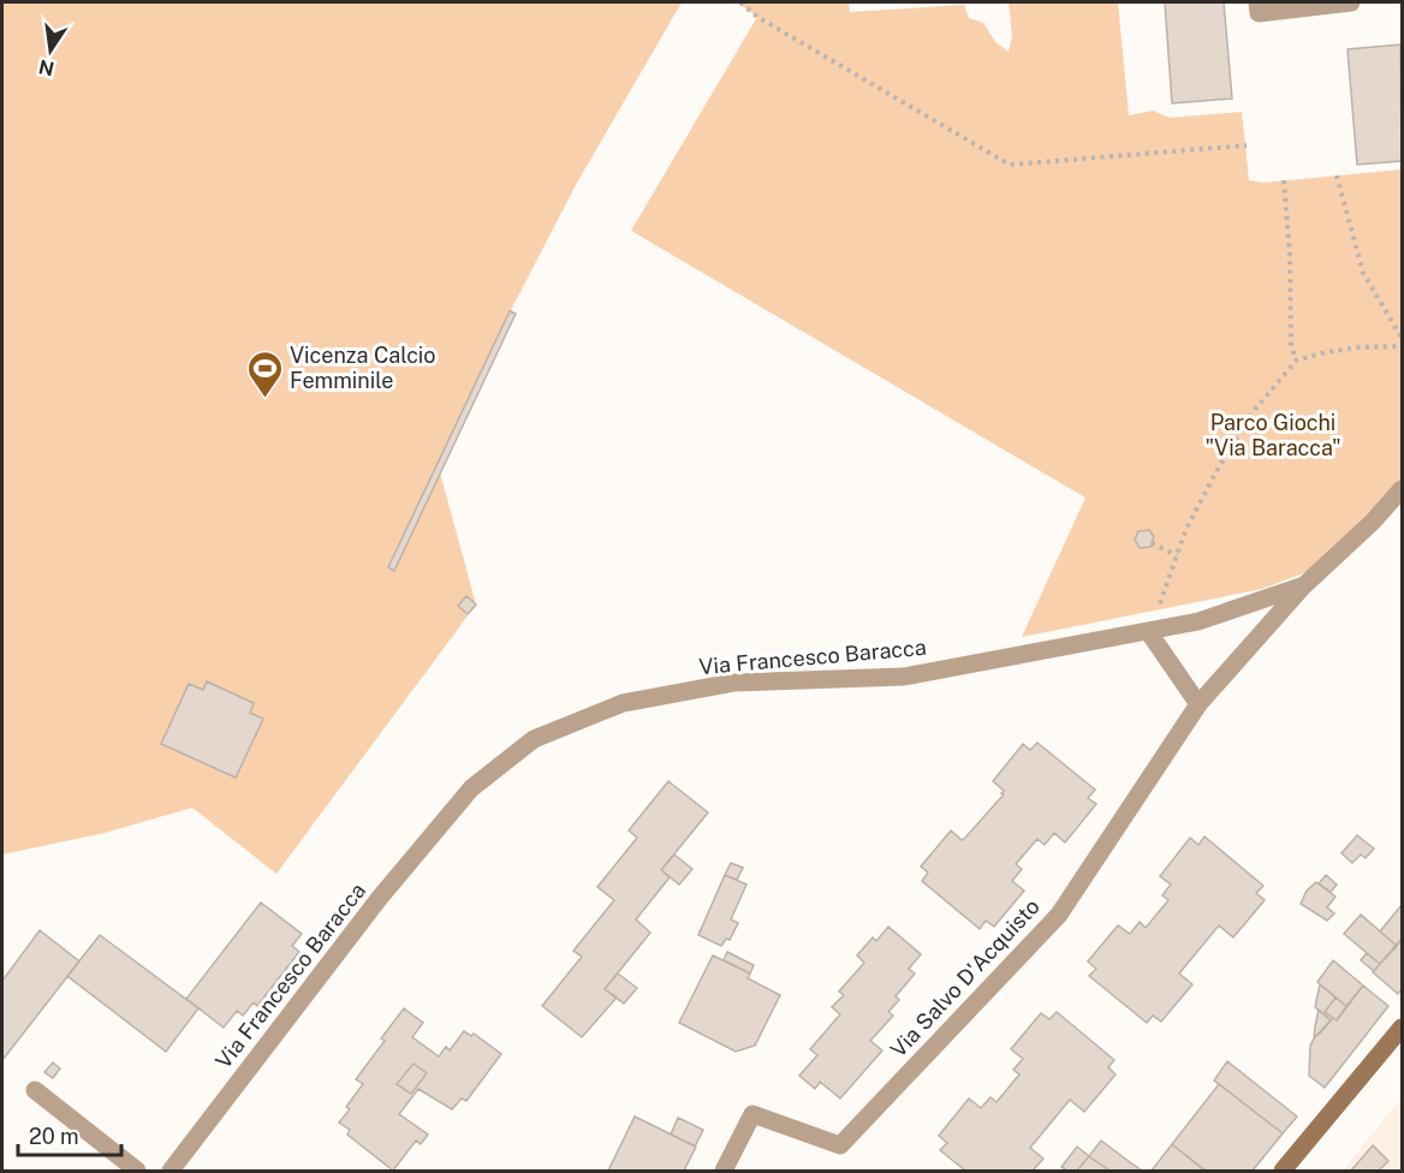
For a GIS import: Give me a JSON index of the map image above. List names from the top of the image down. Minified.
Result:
{"streets":{"street":["Via Francesco Baracca","Via Salvo D'Acquisto"]},"parks":["Parco Giochi \"Via Baracca\""],"places":{"sports":["Vicenza Calcio Femminile"]},"scale_bar":"20 m","north":"bottom"}
